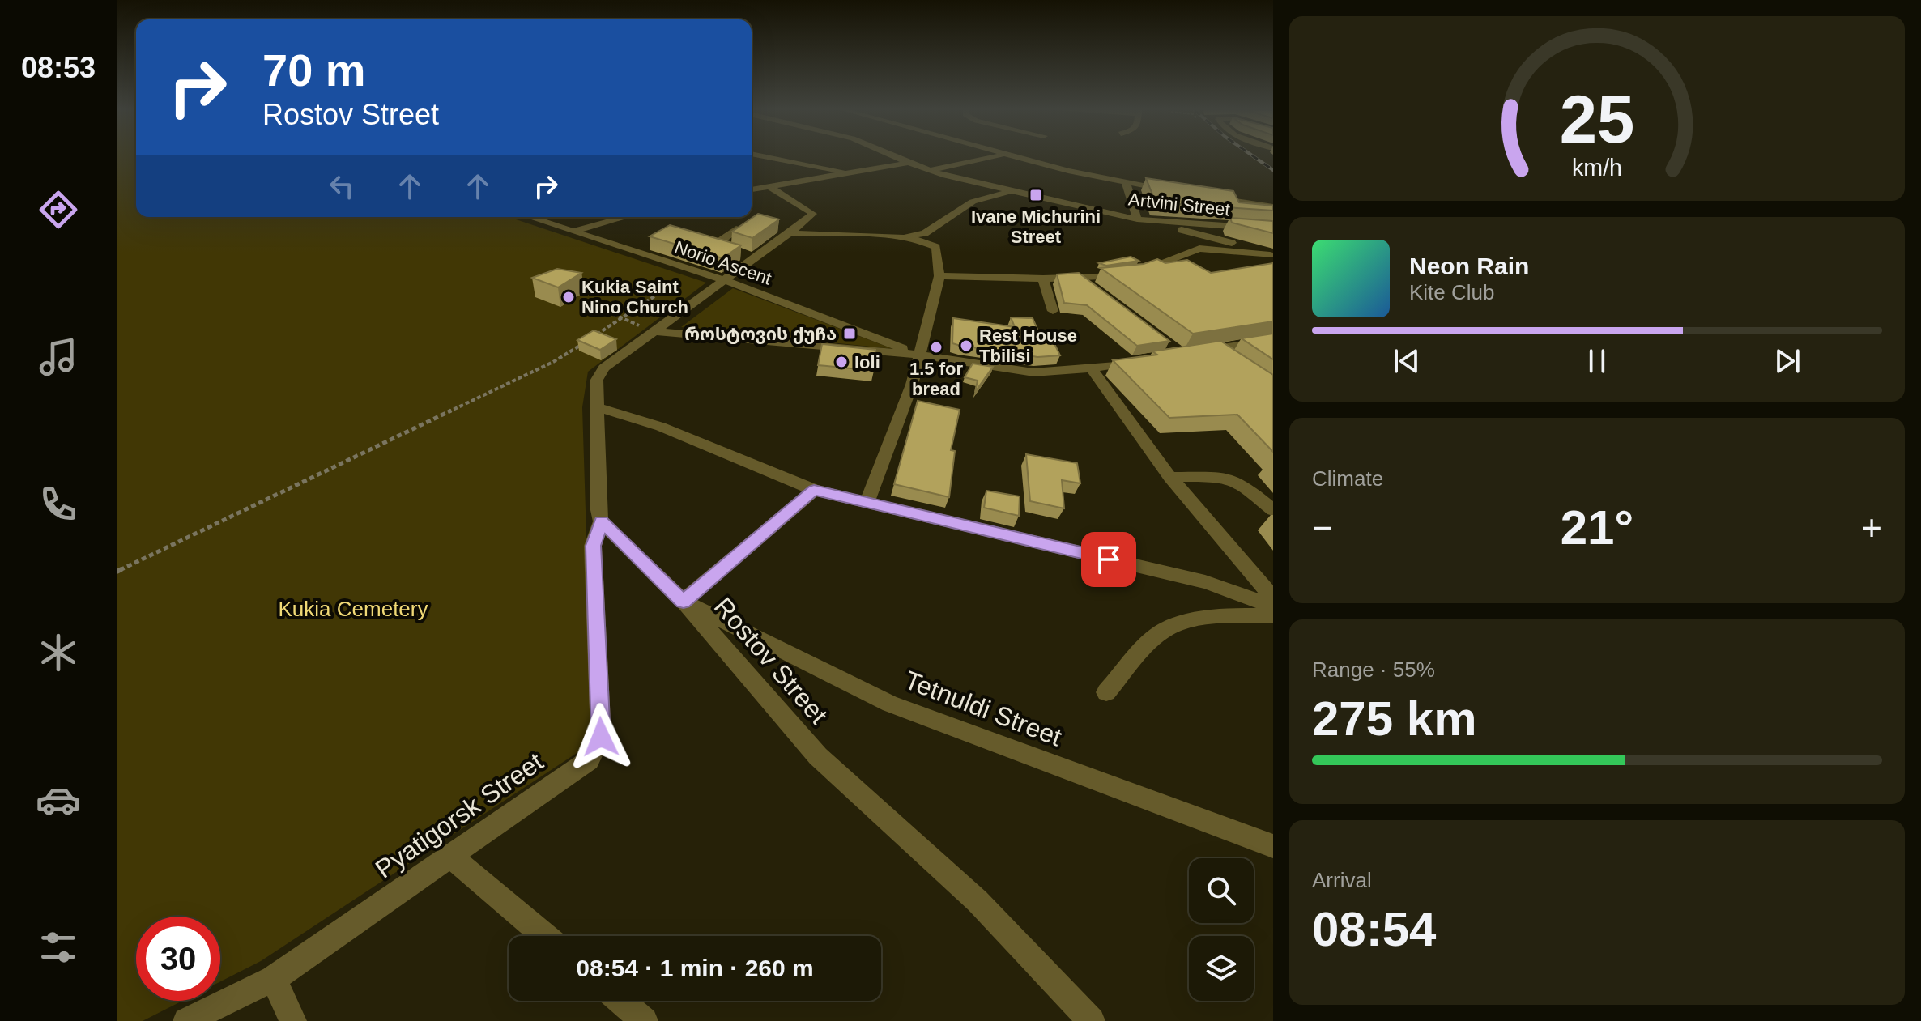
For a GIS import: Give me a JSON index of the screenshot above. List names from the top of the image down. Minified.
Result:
{"streets":{"street":["Artvini Street","Norio Ascent","Rostov Street","Tetnuldi Street","Pyatigorsk Street"]},"crossings":[["Rostov Street","Tetnuldi Street"],["Rostov Street","Pyatigorsk Street"]],"parks":["Kukia Cemetery"],"places":{"transit":["Ivane Michurini Street","როსტოვის ქუჩა"],"other":["Kukia Saint Nino Church","Rest House Tbilisi","1.5 for bread","Ioli"]},"page":{"tabs":"08:53","turn":["70 m","Rostov Street"],"song":["Neon Rain","Kite Club"],"tile":["Climate",["Range · 55%","275 km"],["Arrival","08:54"]],"heat":["−","21°","+"],"limit":"30","trip":"08:54 · 1 min · 260 m","gauge":["25","km/h"]}}
